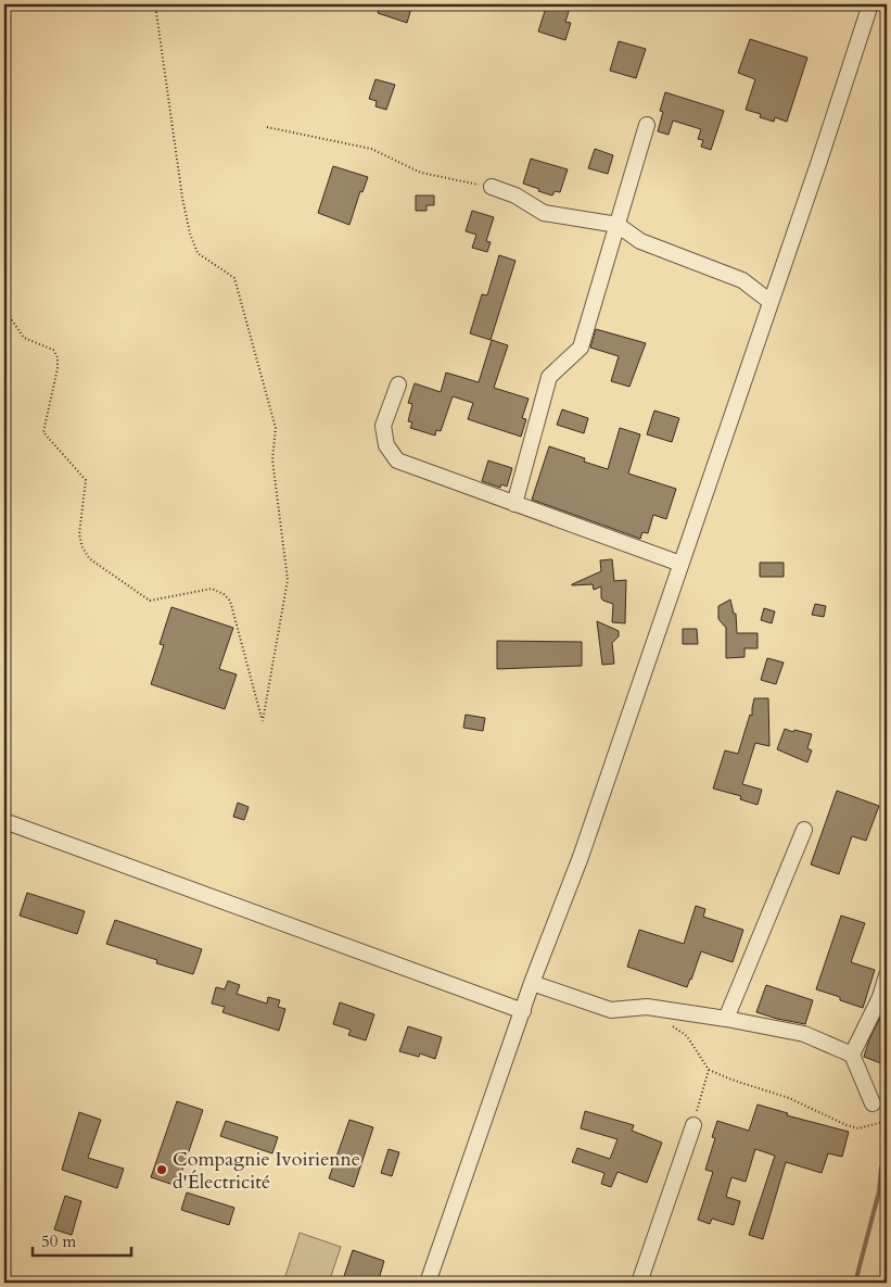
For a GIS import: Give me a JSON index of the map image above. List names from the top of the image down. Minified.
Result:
{"places":["Compagnie Ivoirienne d'Électricité"],"scale_bar":"50 m"}
